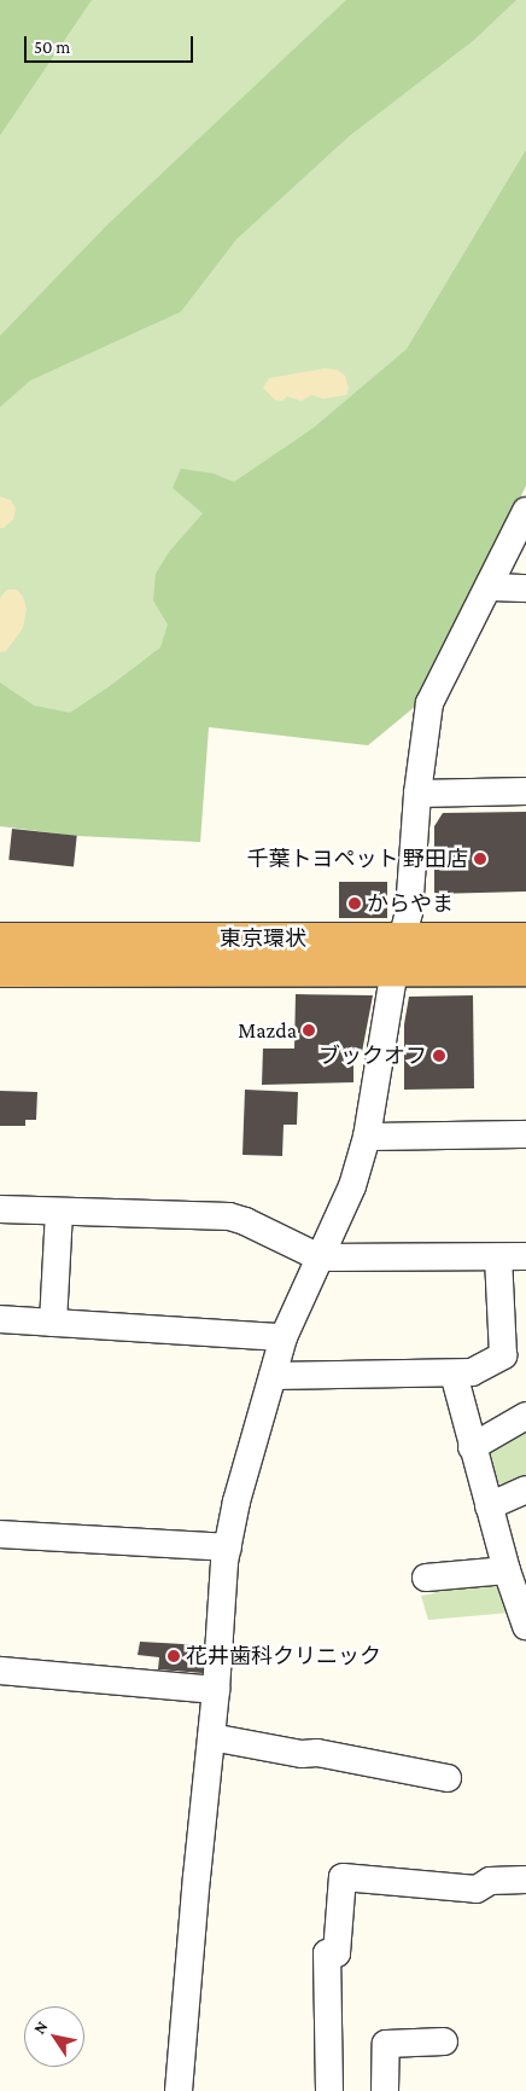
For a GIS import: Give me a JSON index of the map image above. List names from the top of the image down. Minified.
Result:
{"streets":{"highway":["東京環状"]},"places":["千葉トヨペット 野田店","からやま","Mazda","ブックオフ","花井歯科クリニック"],"scale_bar":"50 m","north":"top left"}
